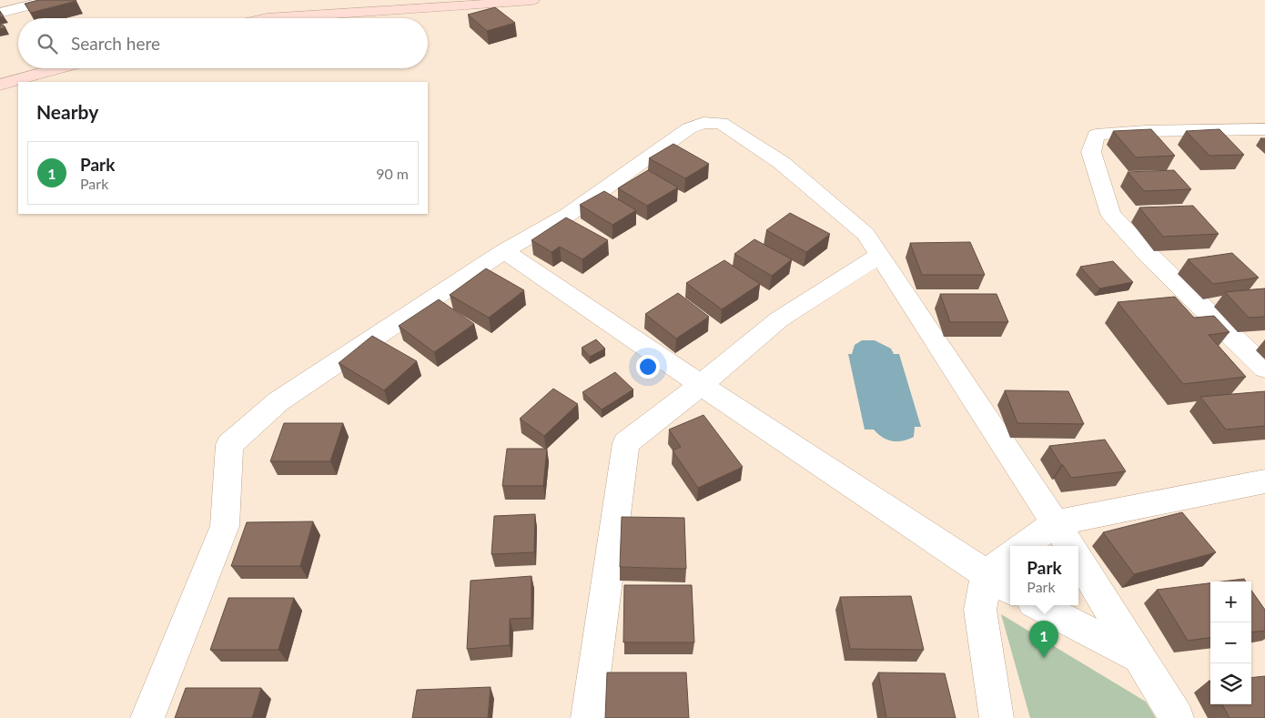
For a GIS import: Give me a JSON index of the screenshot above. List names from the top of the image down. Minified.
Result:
{"page":{"search":"Search here","heading":"Nearby","list":[{"mark":"1","name":"Park","note":"Park","value":"90 m"}],"popup":["Park","Park"],"map_buttons":["+","−"],"pins":"1"}}
